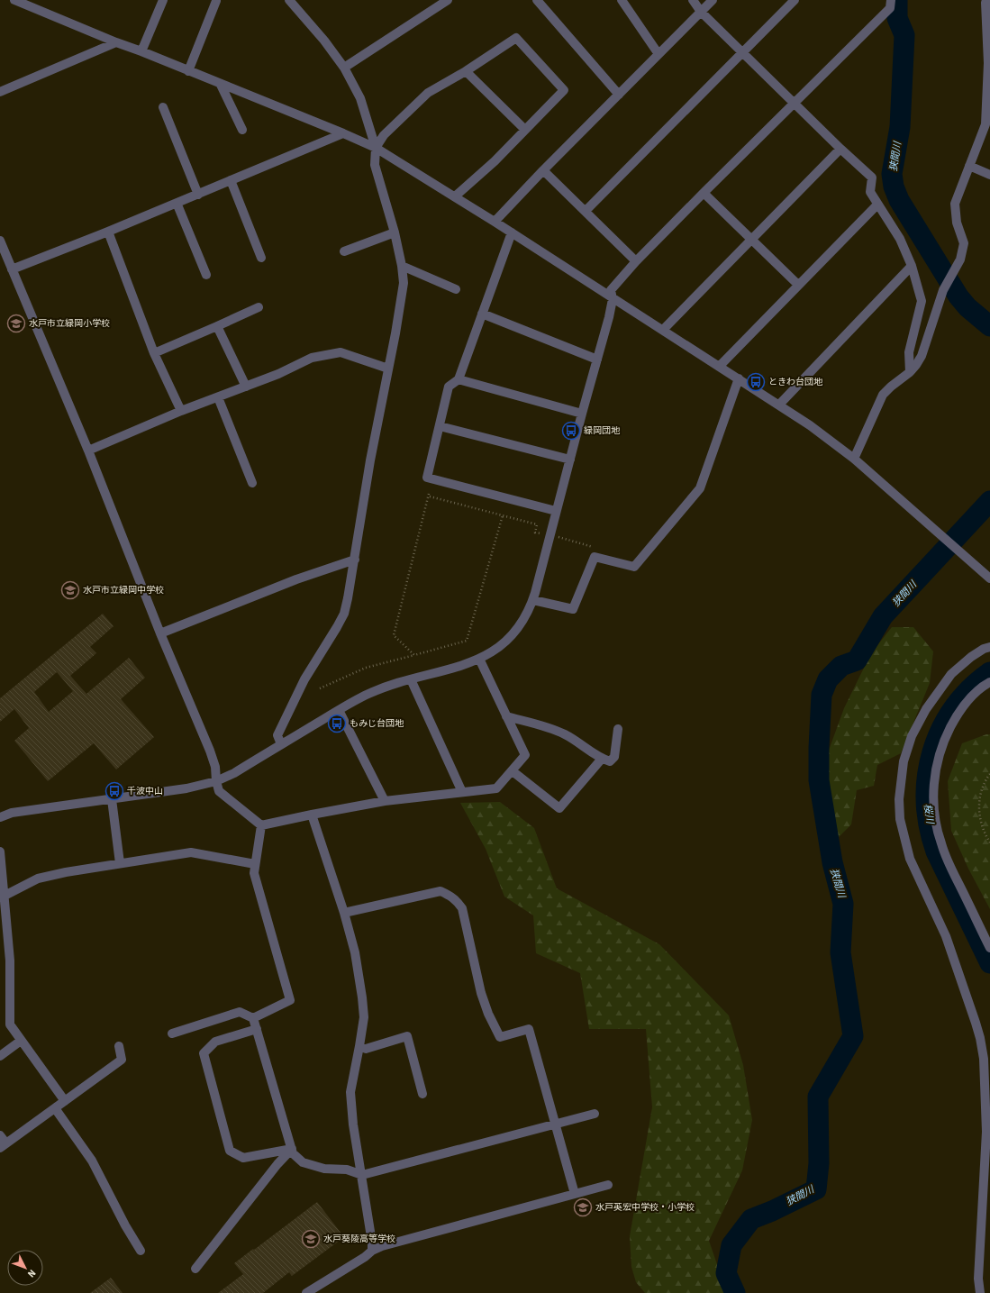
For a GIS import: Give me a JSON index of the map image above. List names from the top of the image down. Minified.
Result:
{"water":["狭間川","桜川"],"places":{"school or university":["水戸市立緑岡小学校","水戸市立緑岡中学校","水戸英宏中学校・小学校","水戸葵陵高等学校"],"bus stop":["ときわ台団地","緑岡団地","もみじ台団地","千波中山"]},"north":"bottom right"}
